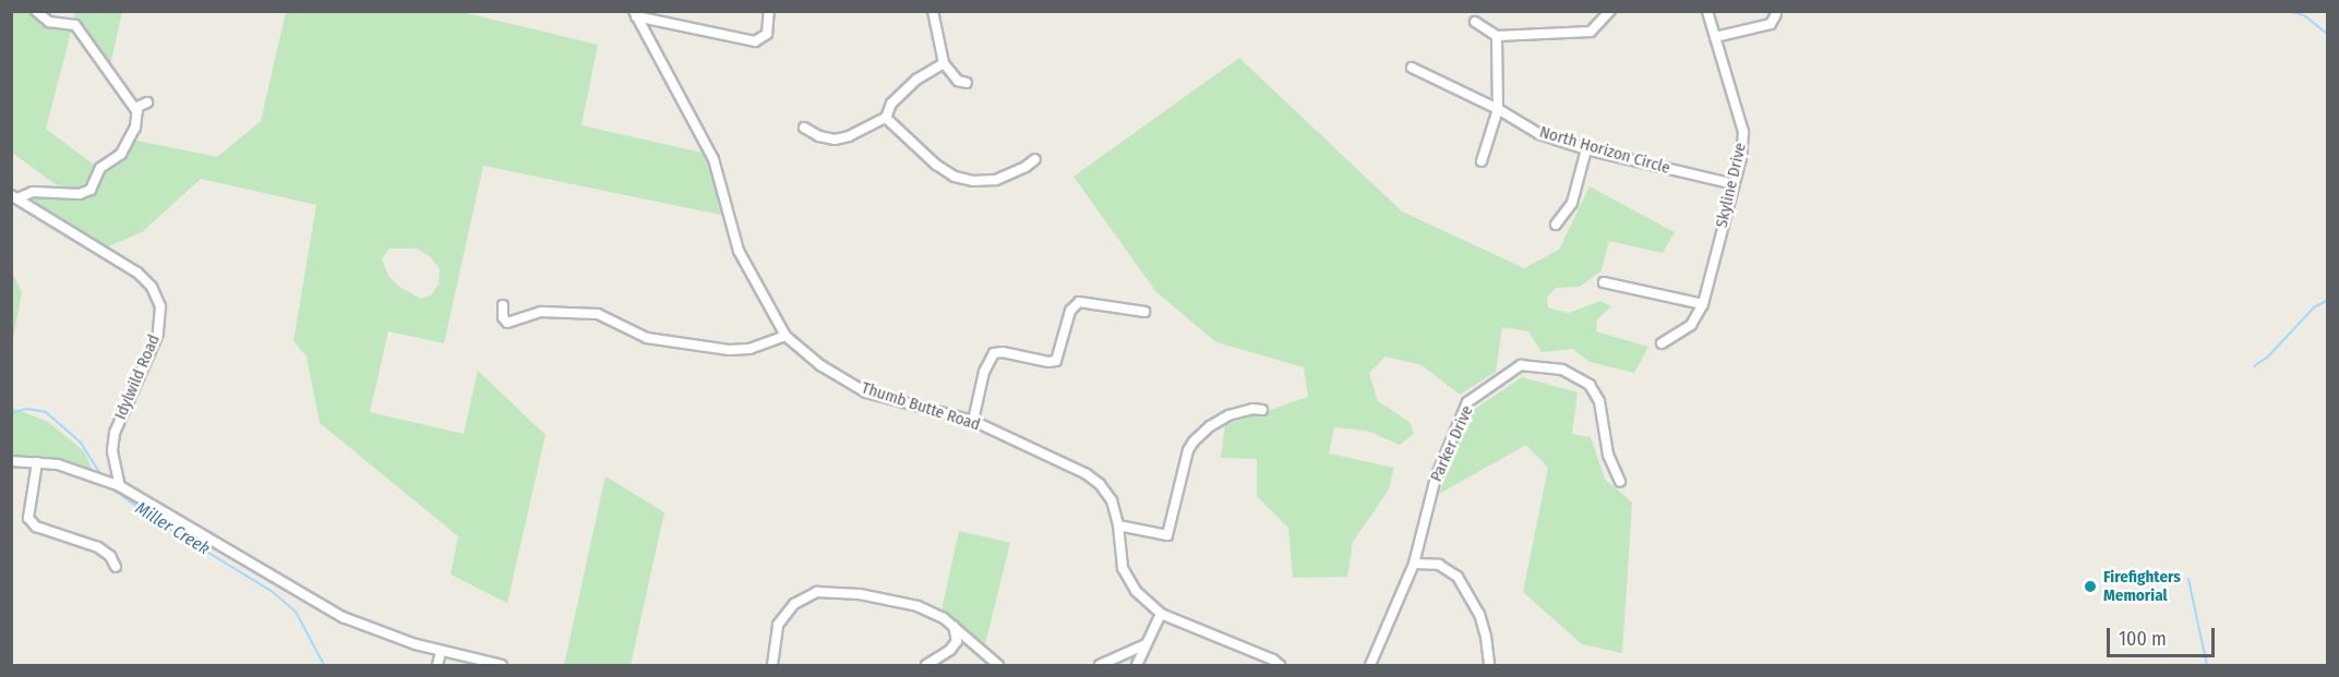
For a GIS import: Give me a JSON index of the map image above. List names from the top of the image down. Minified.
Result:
{"streets":{"street":["North Horizon Circle","Skyline Drive","Idylwild Road","Thumb Butte Road","Parker Drive"]},"crossings":[["North Horizon Circle","Skyline Drive"]],"water":["Miller Creek"],"places":["Firefighters Memorial"],"scale_bar":"100 m"}
